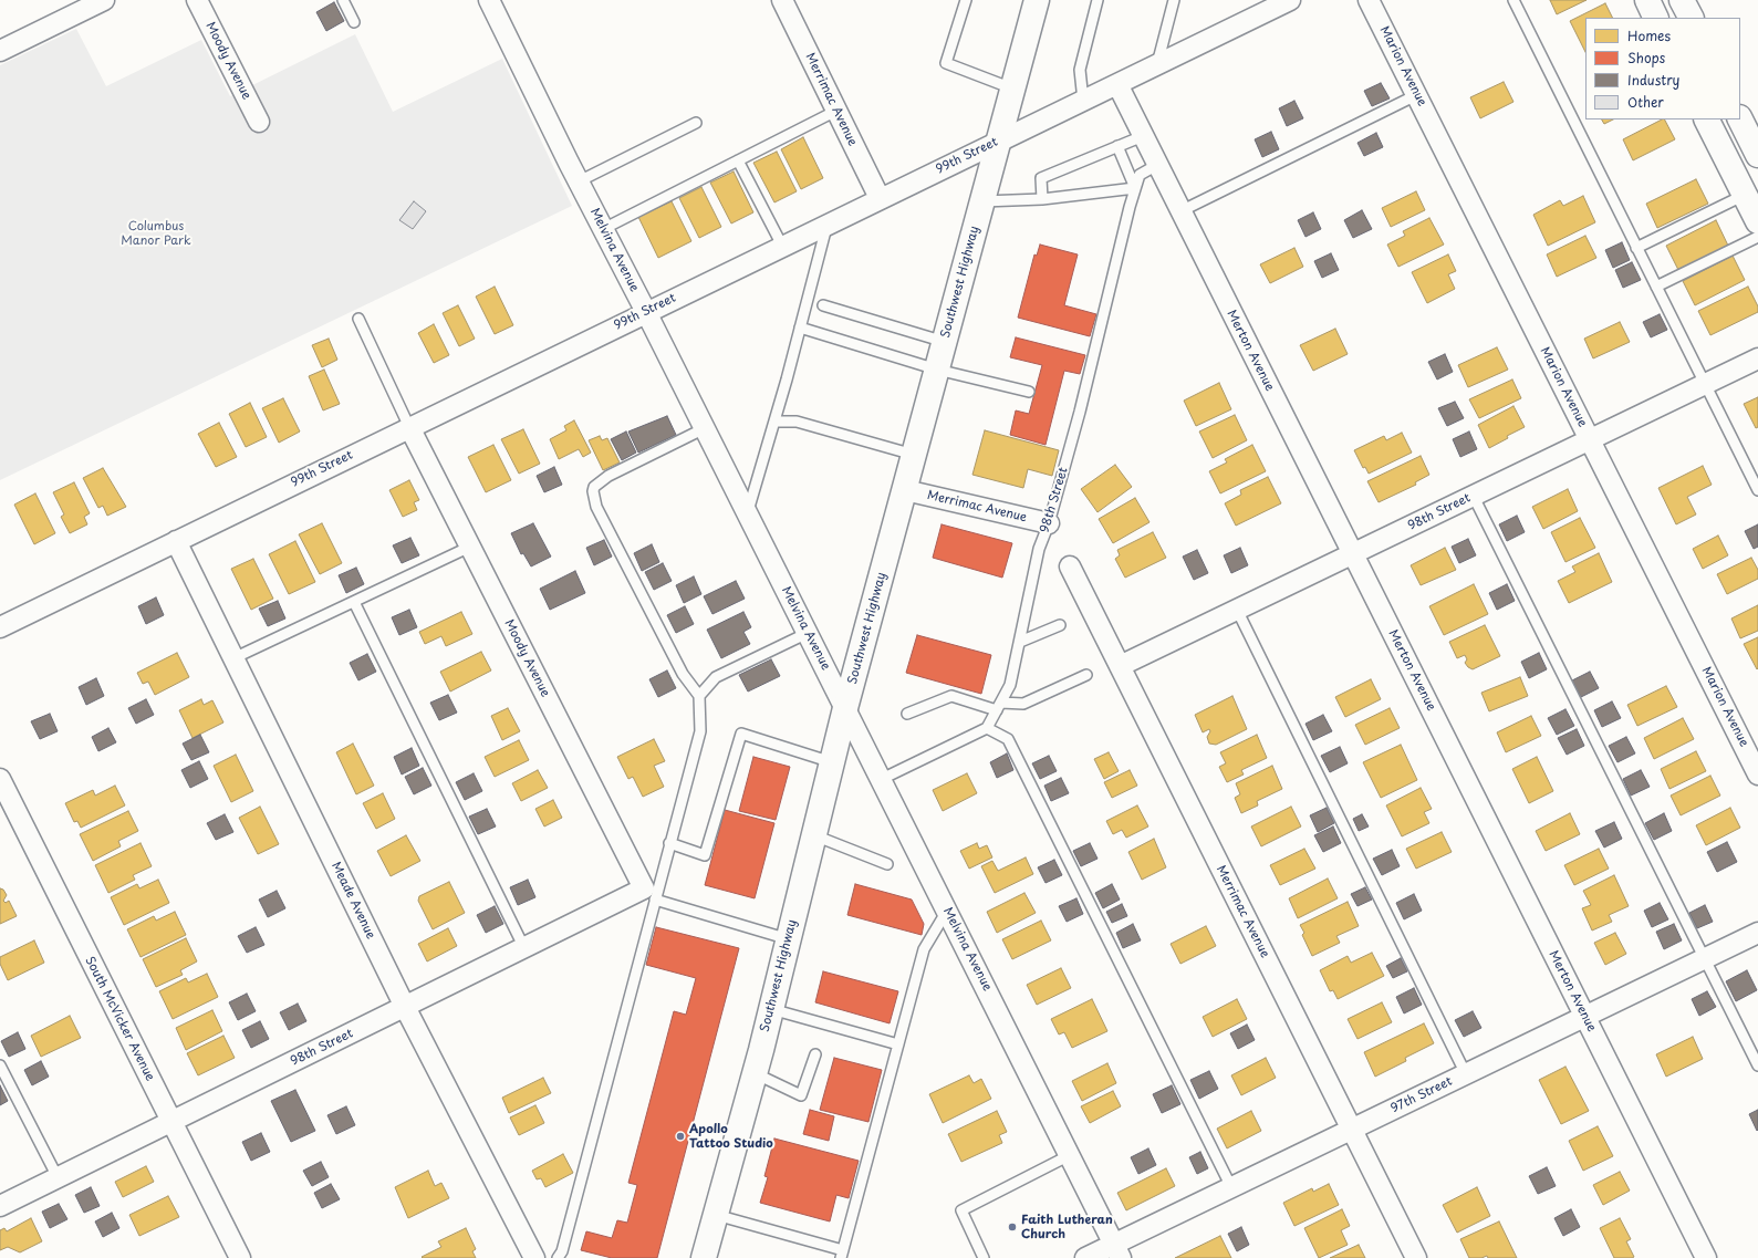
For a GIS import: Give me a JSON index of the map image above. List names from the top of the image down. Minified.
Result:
{"streets":{"main road":["Southwest Highway"],"street":["Moody Avenue","Marion Avenue","Merrimac Avenue","99th Street","Melvina Avenue","Merton Avenue","98th Street","Meade Avenue","South McVicker Avenue","97th Street"]},"crossings":[["Moody Avenue","99th Street"],["Moody Avenue","98th Street"],["Marion Avenue","98th Street"],["Merrimac Avenue","99th Street"],["Merrimac Avenue","Southwest Highway"],["Merrimac Avenue","98th Street"],["Merrimac Avenue","97th Street"],["99th Street","Melvina Avenue"],["99th Street","Southwest Highway"],["99th Street","Merton Avenue"],["99th Street","Meade Avenue"],["Melvina Avenue","Southwest Highway"],["Melvina Avenue","97th Street"],["Merton Avenue","98th Street"],["Merton Avenue","97th Street"],["98th Street","Meade Avenue"],["98th Street","South McVicker Avenue"]],"parks":["Columbus Manor Park"],"places":["Apollo Tattoo Studio","Faith Lutheran Church"],"legend":["Homes","Shops","Industry","Other"]}
